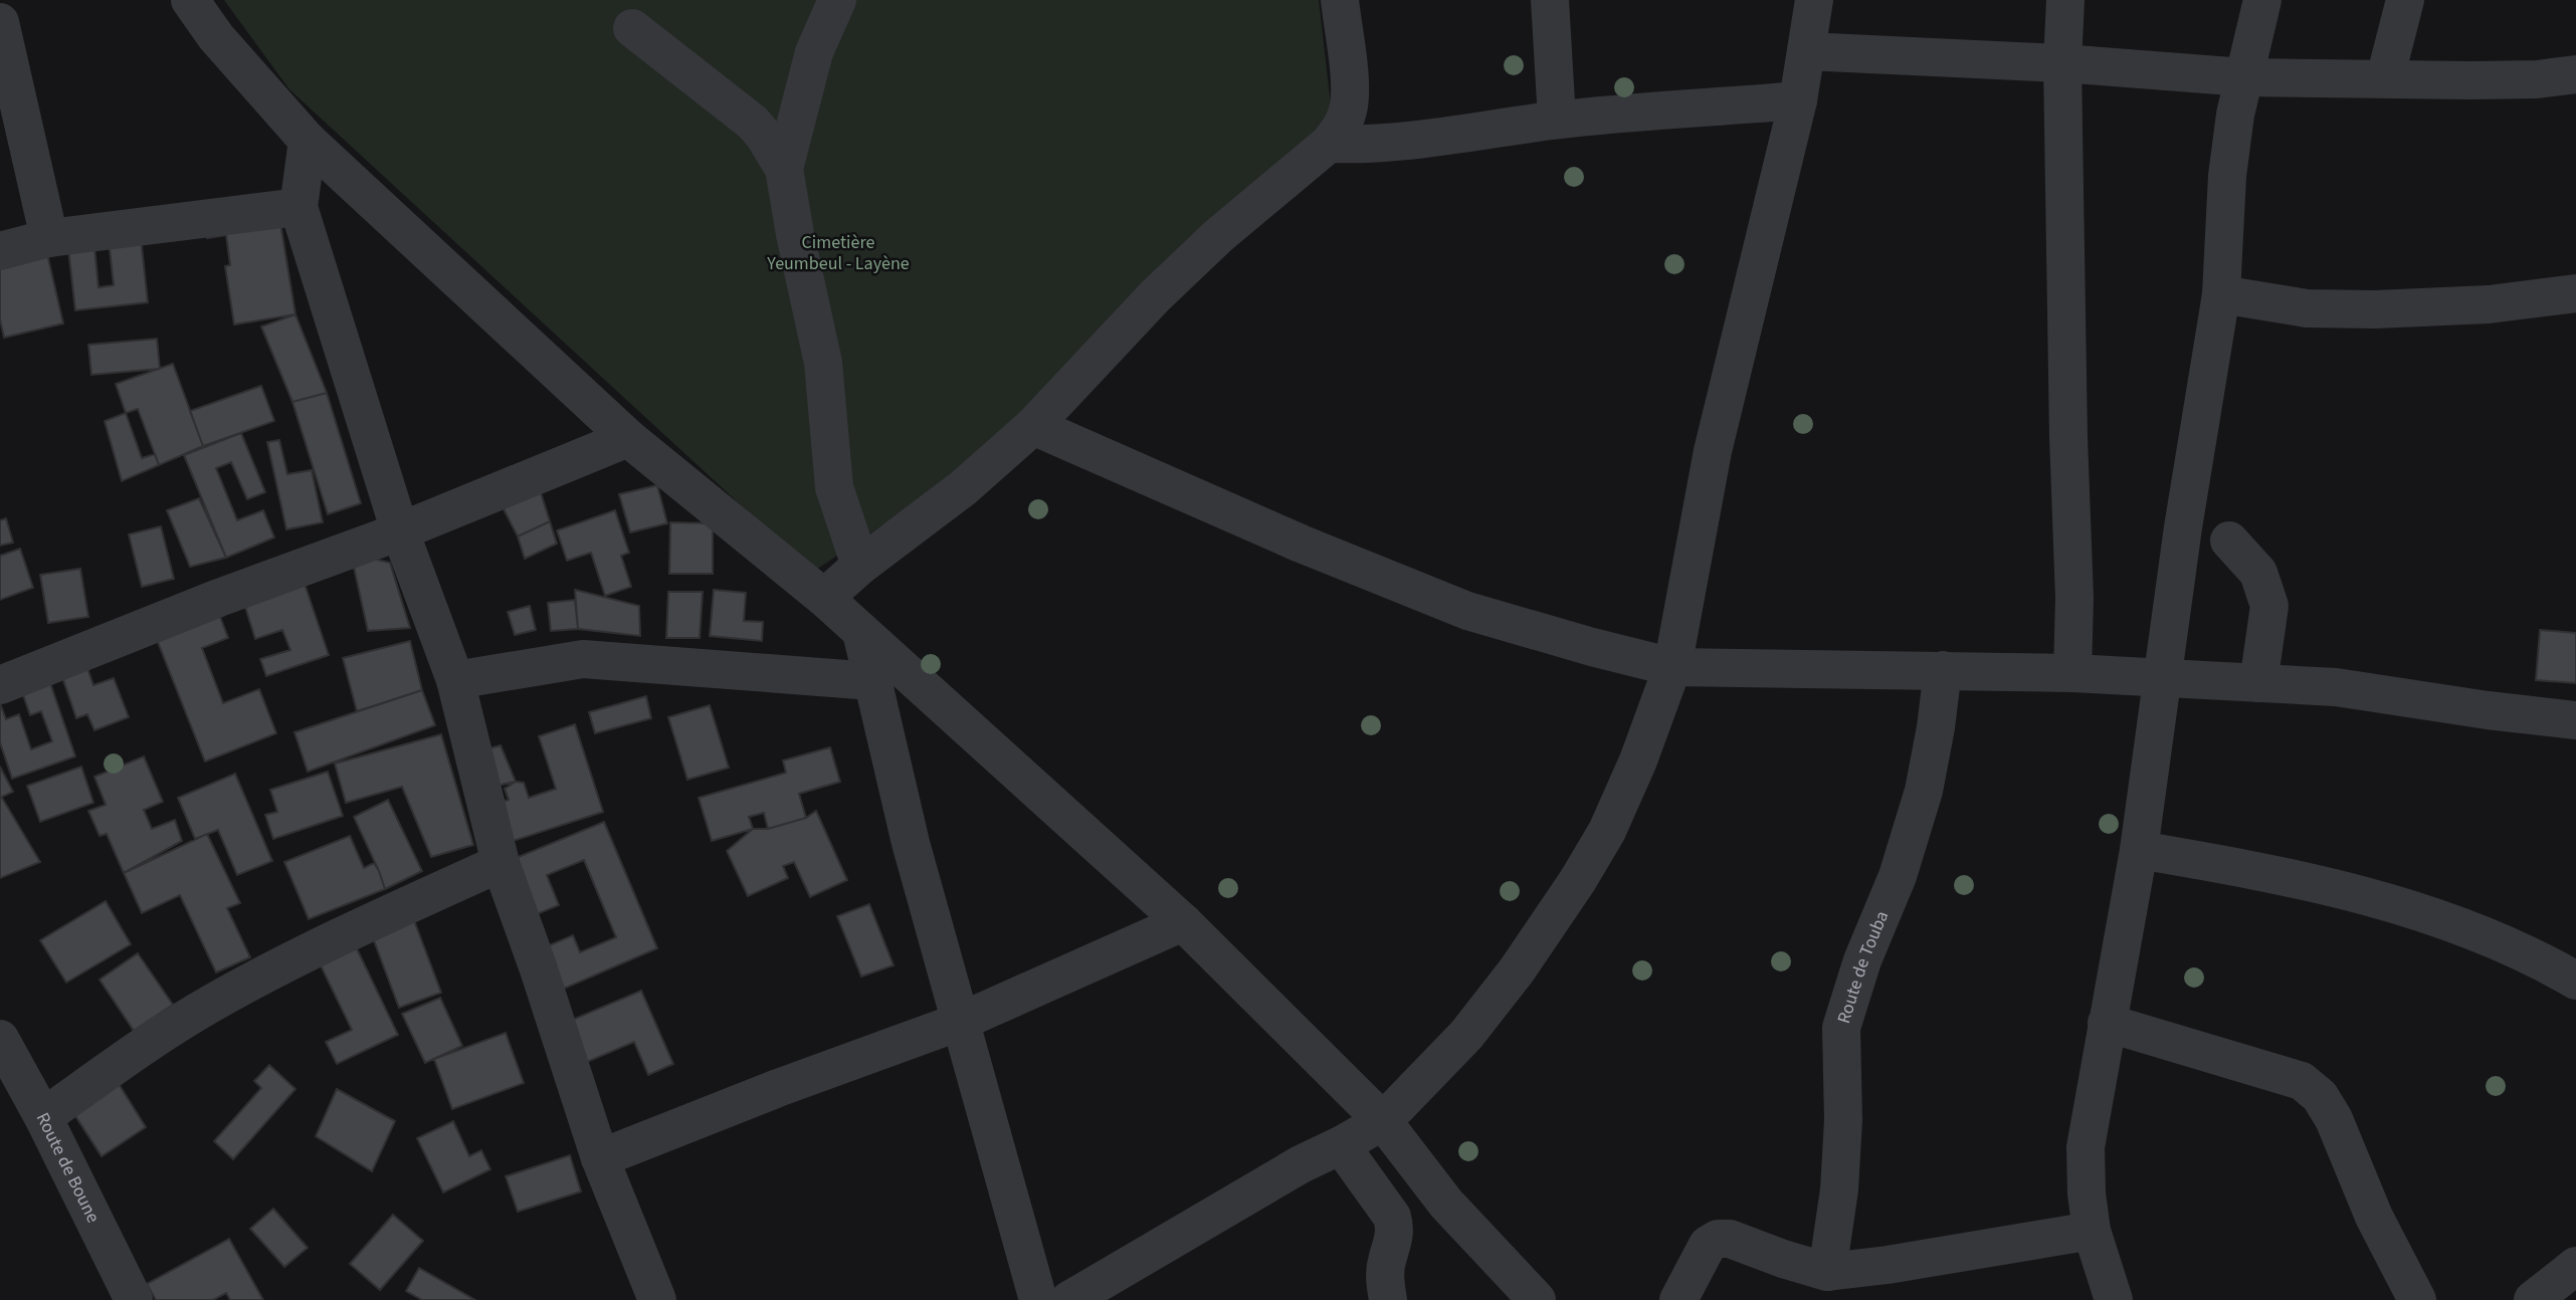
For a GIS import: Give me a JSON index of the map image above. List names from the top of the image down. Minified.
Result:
{"streets":{"street":["Route de Touba","Route de Boune"]},"parks":["Cimetière Yeumbeul - Layène"]}
